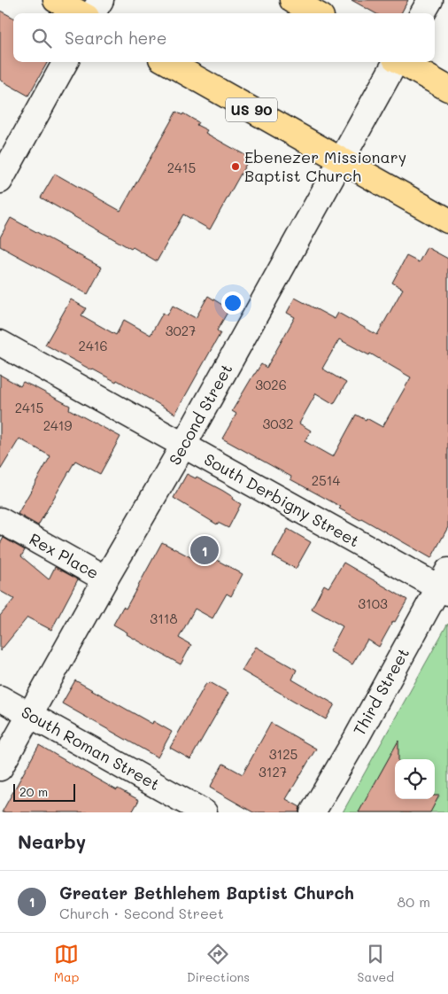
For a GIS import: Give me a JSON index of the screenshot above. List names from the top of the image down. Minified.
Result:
{"streets":{"main road":["US 90"],"street":["Second Street","South Derbigny Street","Rex Place","Third Street","South Roman Street"]},"crossings":[["US 90","Second Street"],["Second Street","South Derbigny Street"],["Second Street","Rex Place"],["Second Street","South Roman Street"],["South Derbigny Street","Third Street"]],"places":["Ebenezer Missionary Baptist Church"],"house_numbers":["2415","3027","2416","3026","2415","3032","2419","2514","3103","3118","3125","3127"],"scale_bar":"20 m","page":{"search":"Search here","pins":"1","scale":"20 m","heading":"Nearby","list":[{"mark":"1","name":"Greater Bethlehem Baptist Church","note":"Church · Second Street","value":"80 m"}],"nav":["Map","Directions","Saved"]}}
